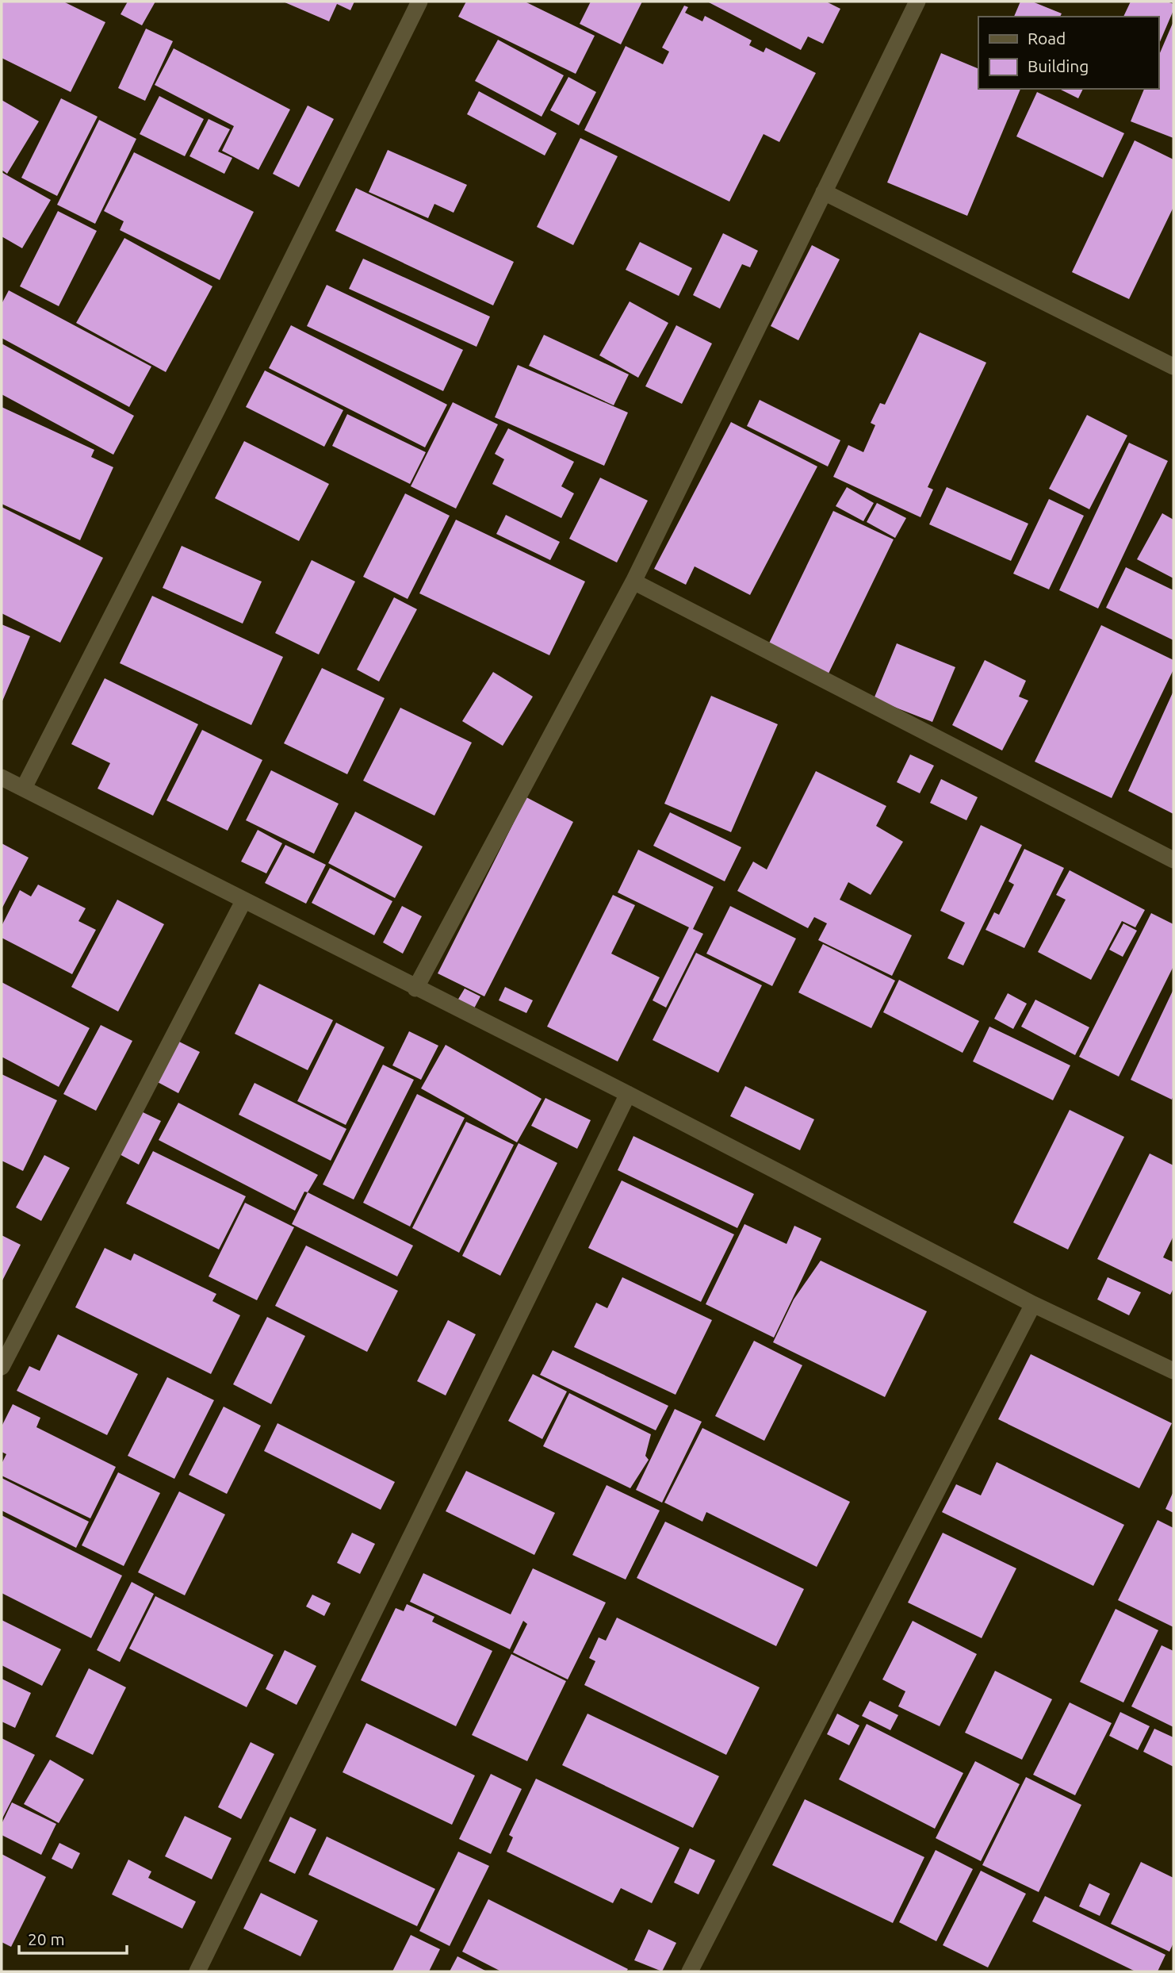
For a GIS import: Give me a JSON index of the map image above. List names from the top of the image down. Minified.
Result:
{"legend":["Road","Building"],"scale_bar":"20 m"}
